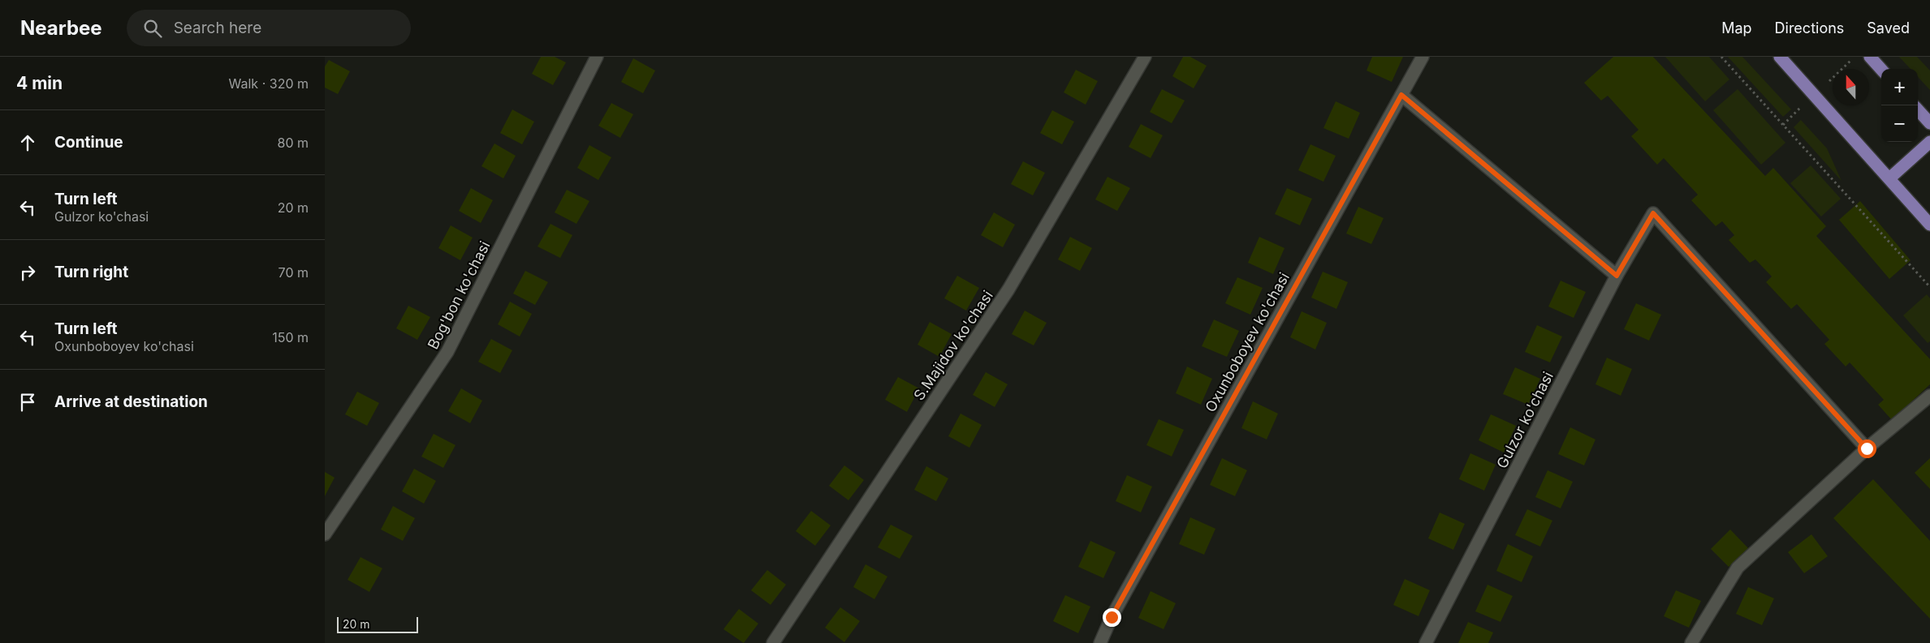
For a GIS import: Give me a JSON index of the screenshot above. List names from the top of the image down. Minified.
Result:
{"streets":{"street":["Bog'bon ko'chasi","Oxunboboyev ko'chasi","S.Majidov ko'chasi","Gulzor ko'chasi"]},"scale_bar":"20 m","north":"top","page":{"header":"Nearbee","search":"Search here","nav":["Map","Directions","Saved"],"heading":["4 min","Walk · 320 m"],"map_buttons":["+","−"],"list":[["Continue","80 m"],["Turn left","Gulzor ko'chasi","20 m"],["Turn right","70 m"],["Turn left","Oxunboboyev ko'chasi","150 m"],"Arrive at destination"],"scale":"20 m"}}
